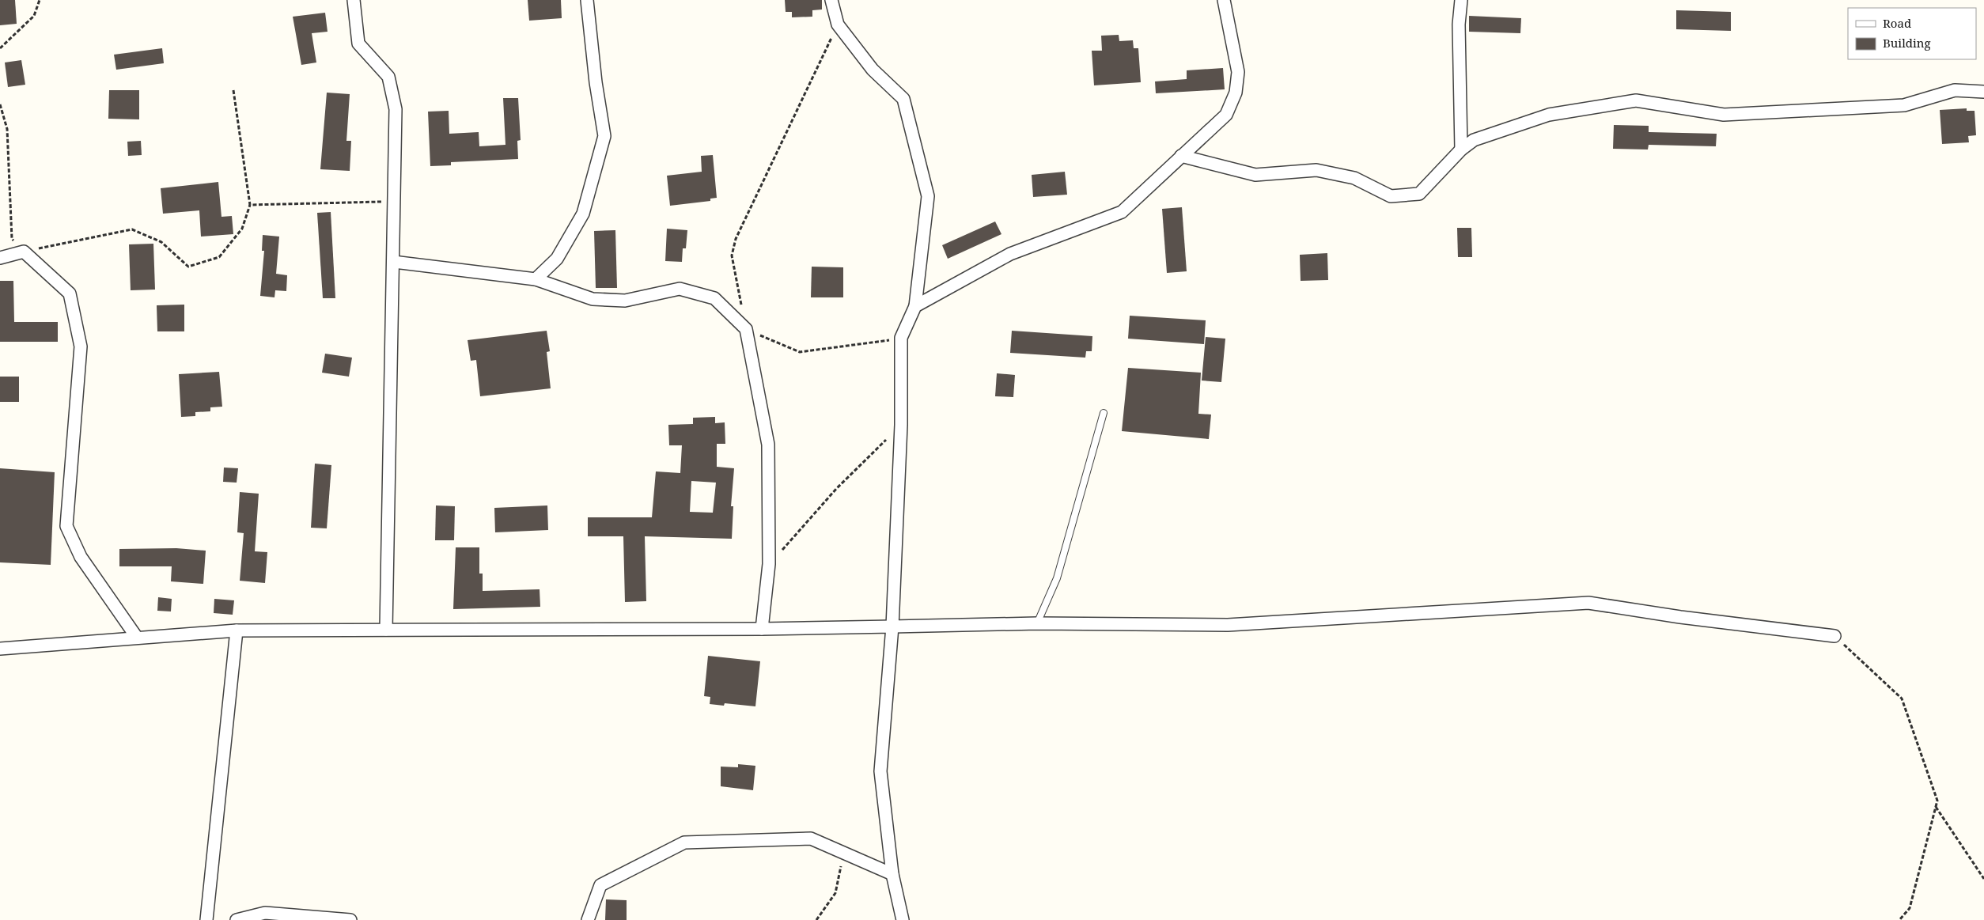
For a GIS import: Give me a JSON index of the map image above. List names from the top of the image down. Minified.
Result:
{"legend":["Road","Building"]}
